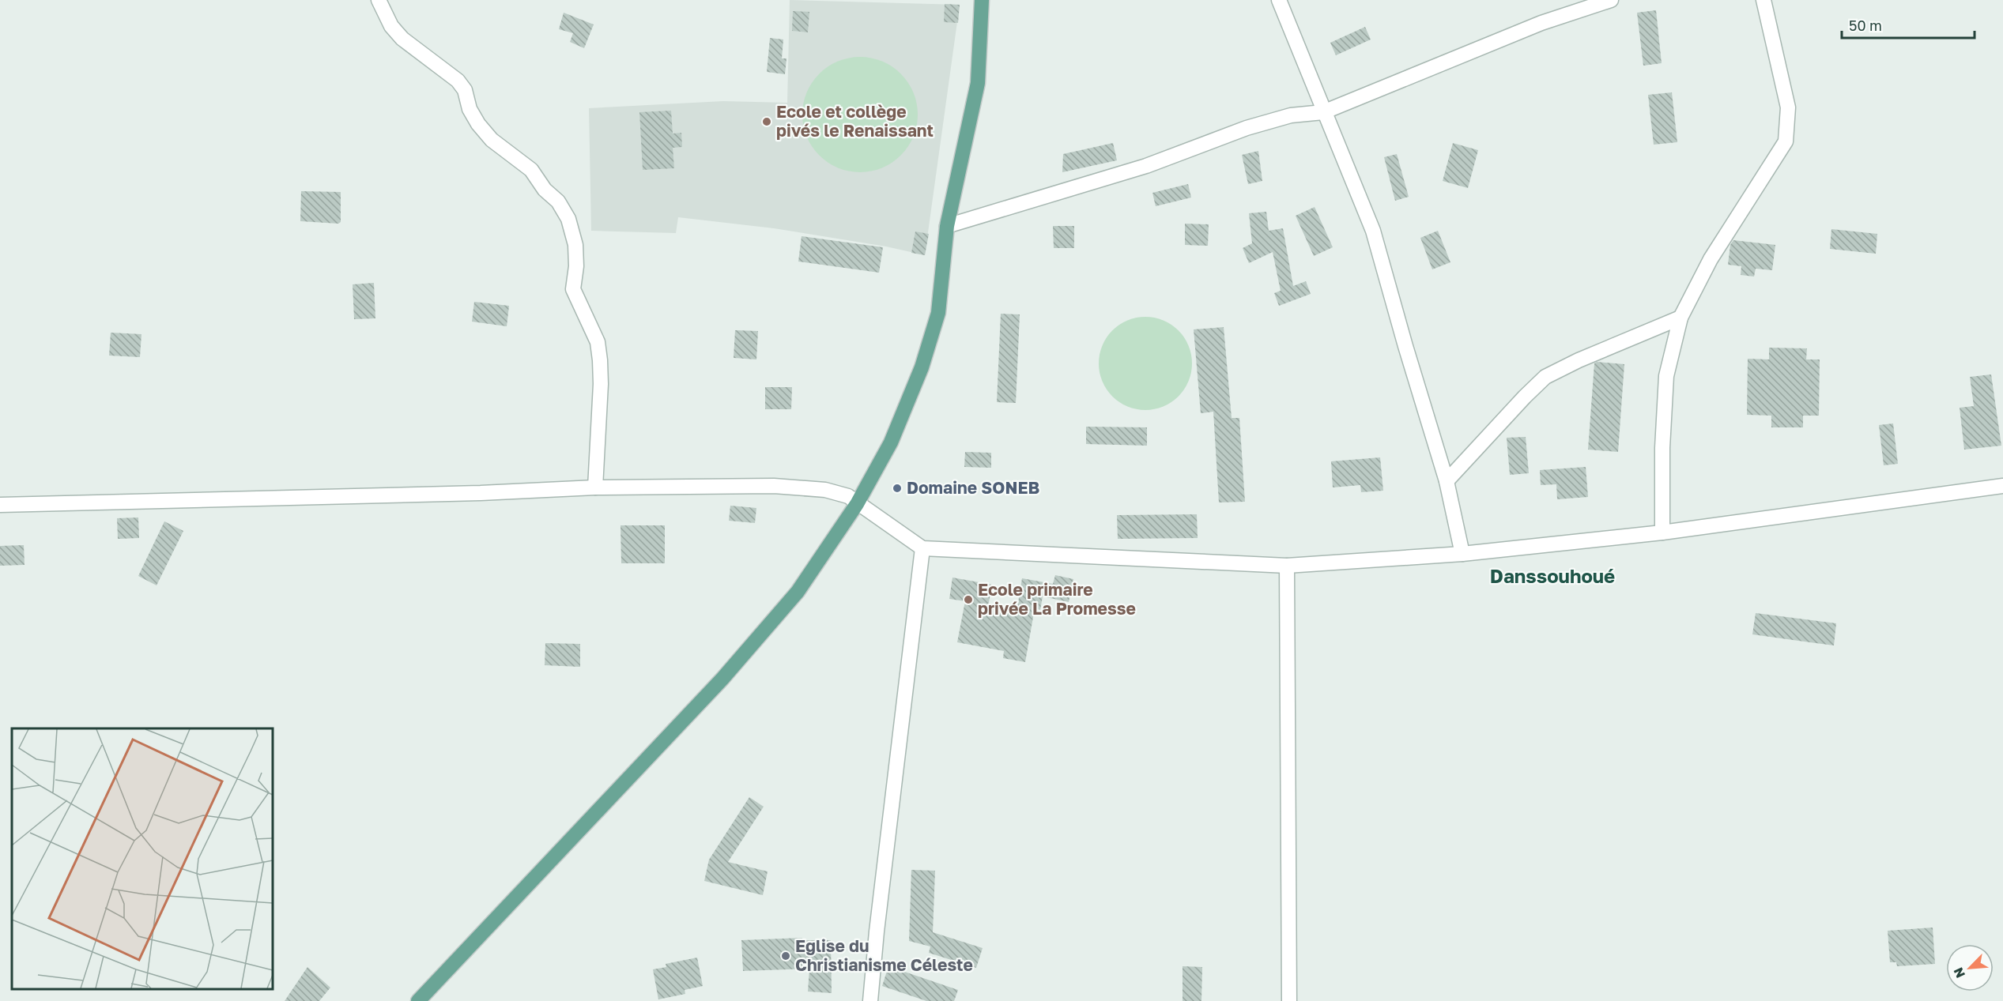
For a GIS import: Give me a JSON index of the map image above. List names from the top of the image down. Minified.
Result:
{"districts":["Danssouhoué"],"places":["Ecole et collège pivés le Renaissant","Domaine SONEB","Ecole primaire privée La Promesse","Eglise du Christianisme Céleste"],"scale_bar":"50 m","north":"bottom left"}
